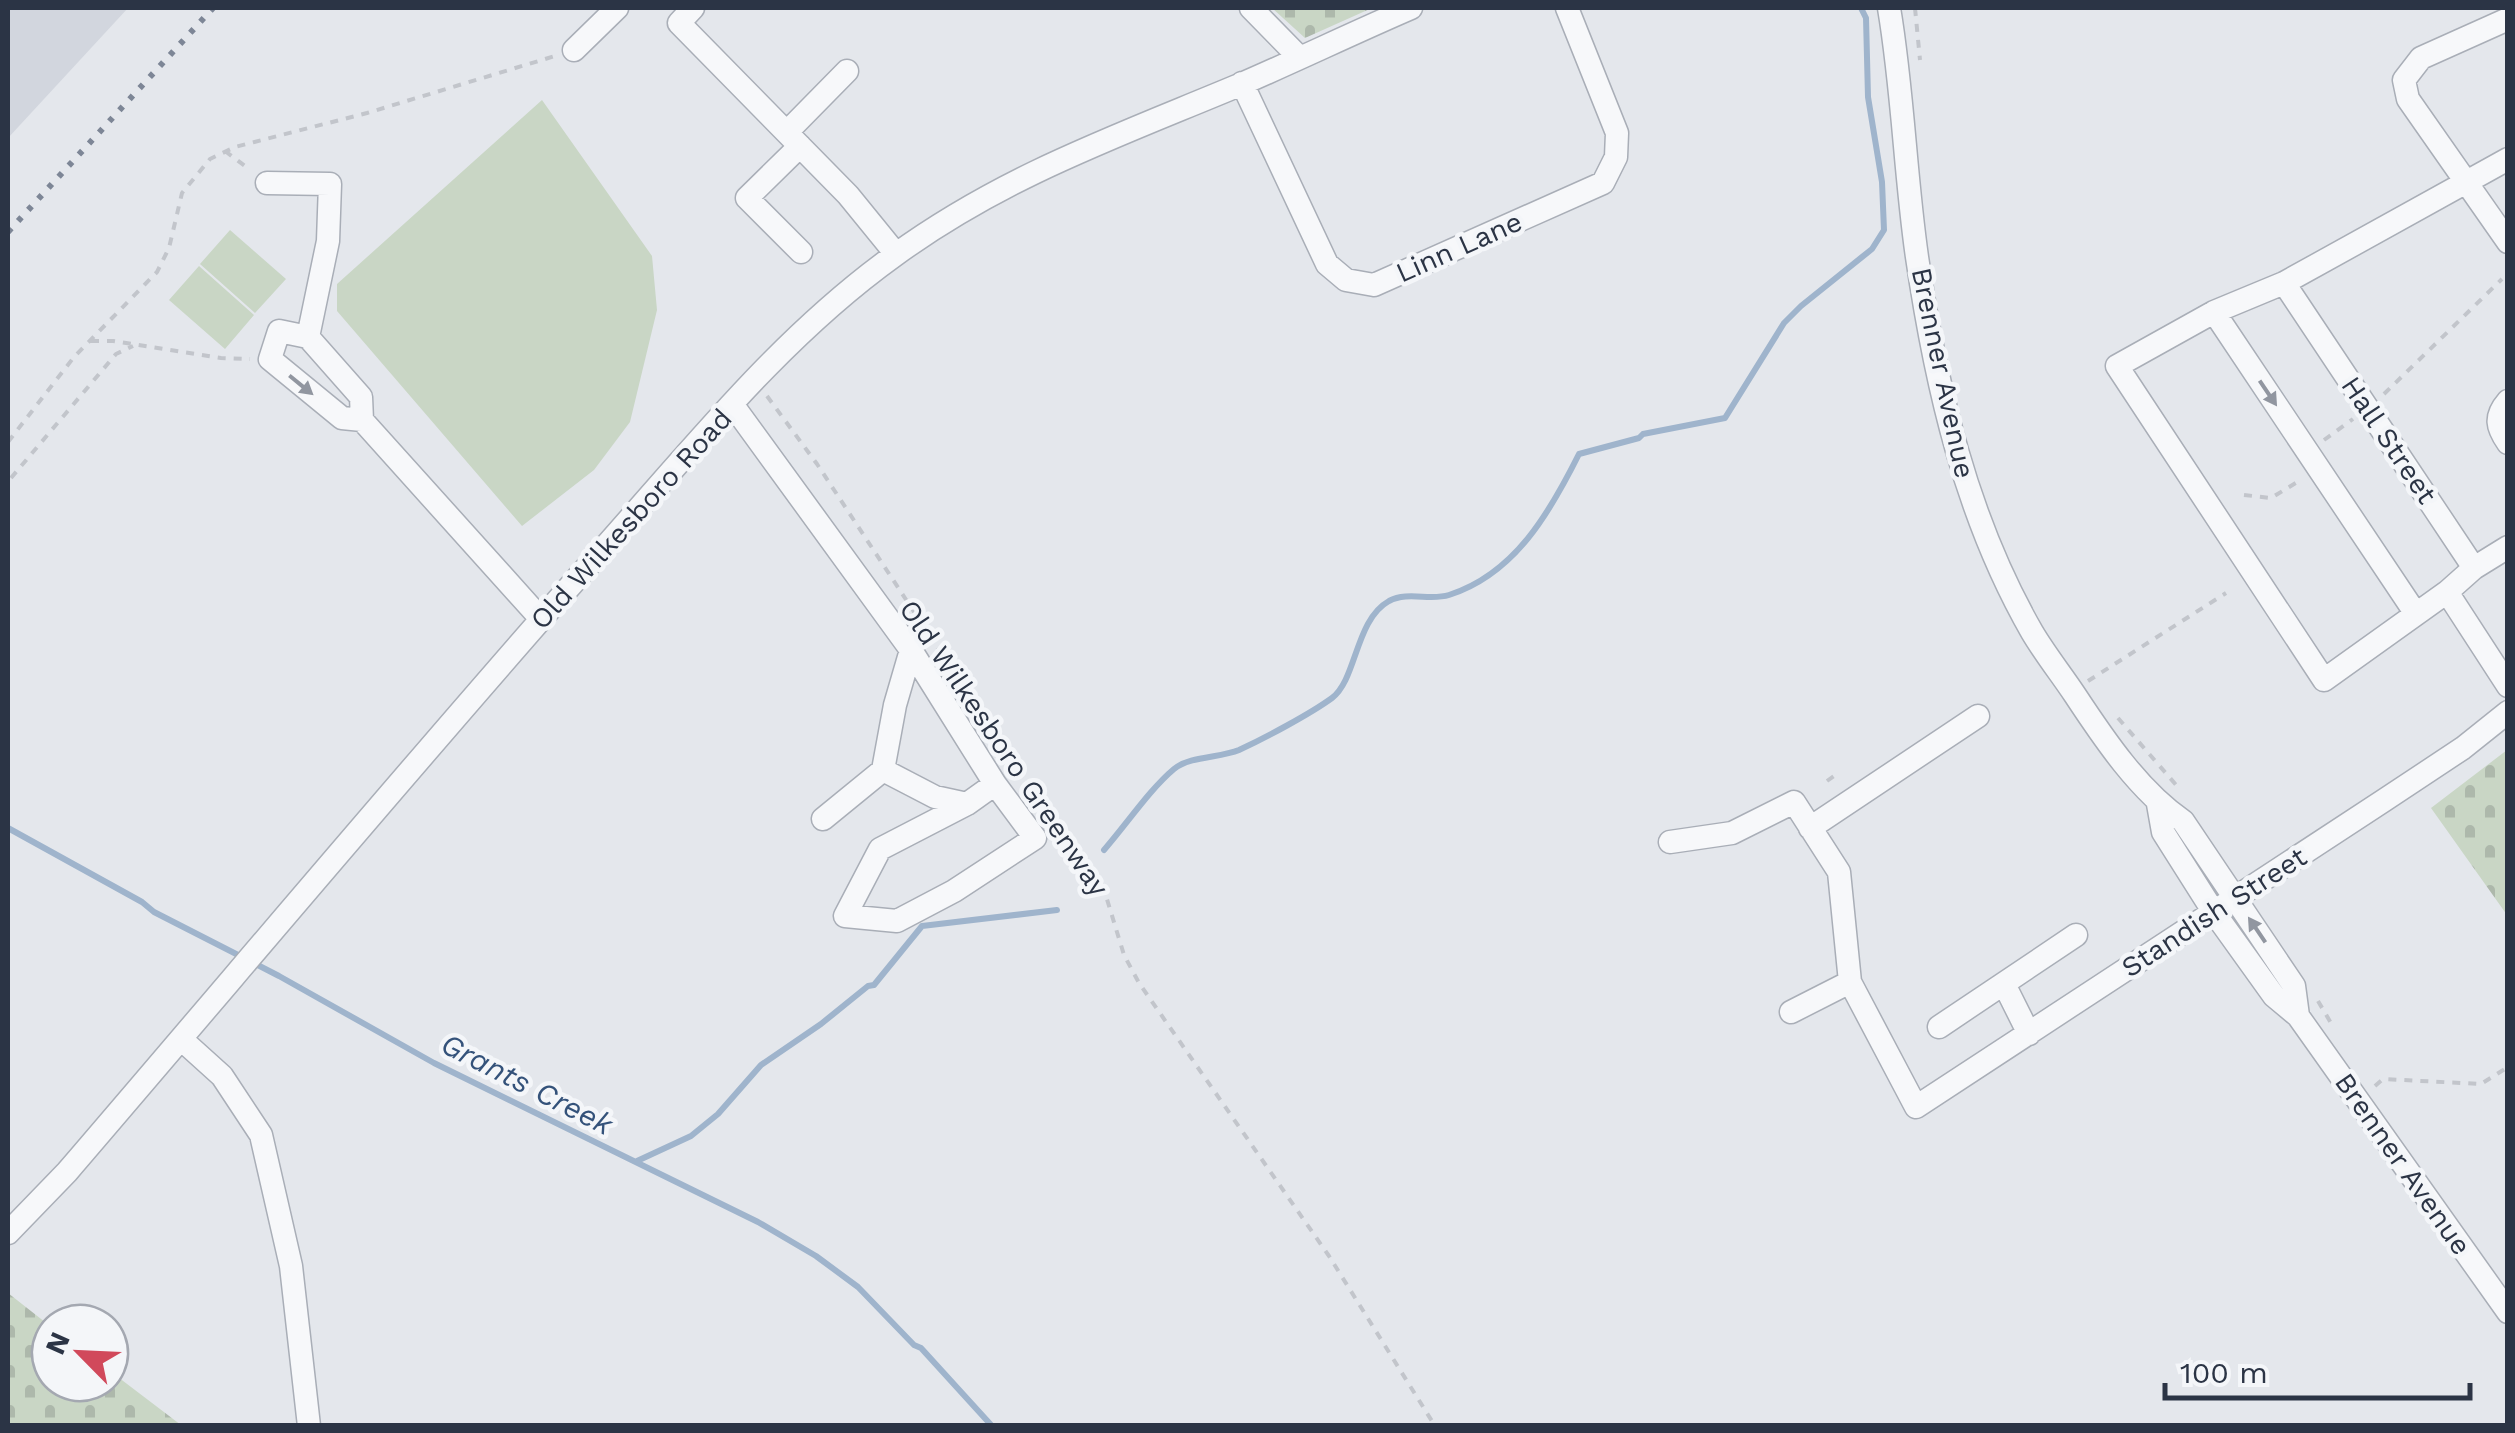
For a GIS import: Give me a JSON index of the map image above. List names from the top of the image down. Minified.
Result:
{"streets":{"street":["Linn Lane","Brenner Avenue","Hall Street","Old Wilkesboro Road","Standish Street"],"path":["Old Wilkesboro Greenway"]},"crossings":[["Linn Lane","Old Wilkesboro Road"],["Brenner Avenue","Standish Street"],["Old Wilkesboro Road","Old Wilkesboro Greenway"]],"water":["Grants Creek"],"scale_bar":"100 m","north":"top left"}
